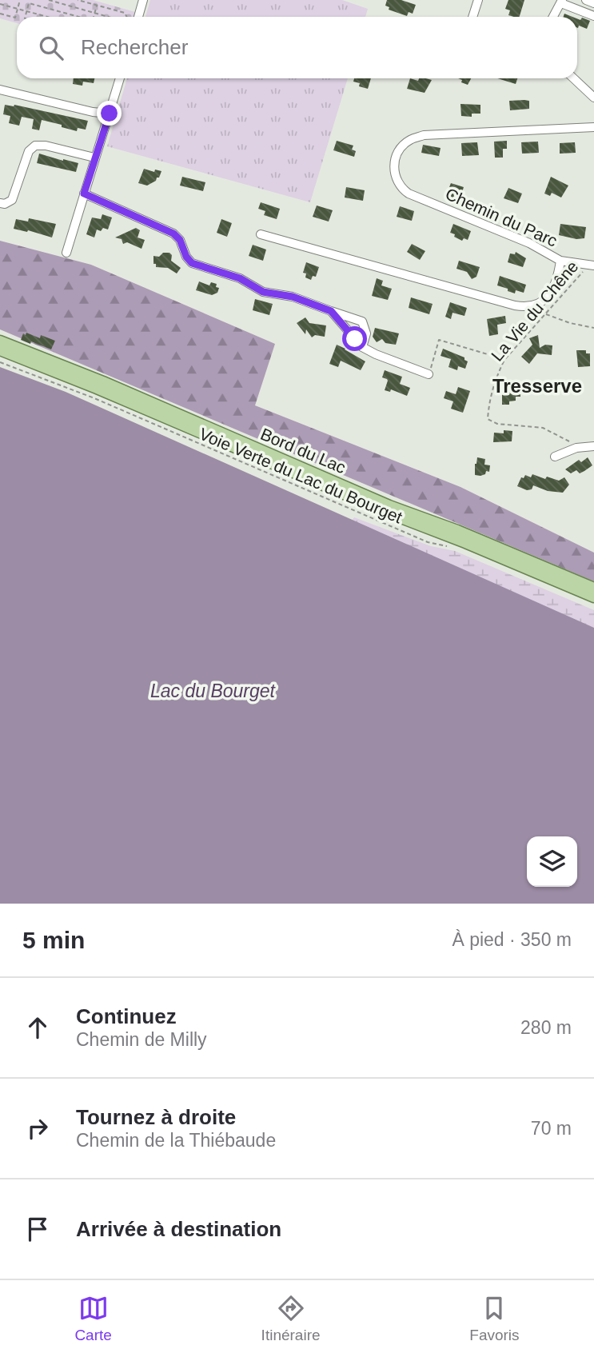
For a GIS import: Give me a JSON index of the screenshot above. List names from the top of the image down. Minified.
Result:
{"streets":{"main road":["Bord du Lac"],"street":["Chemin du Parc"],"path":["La Vie du Chêne","Voie Verte du Lac du Bourget"]},"districts":["Tresserve"],"water":["Lac du Bourget"],"page":{"search":"Rechercher","heading":["5 min","À pied · 350 m"],"list":[["Continuez","Chemin de Milly","280 m"],["Tournez à droite","Chemin de la Thiébaude","70 m"],"Arrivée à destination"],"nav":["Carte","Itinéraire","Favoris"]}}
